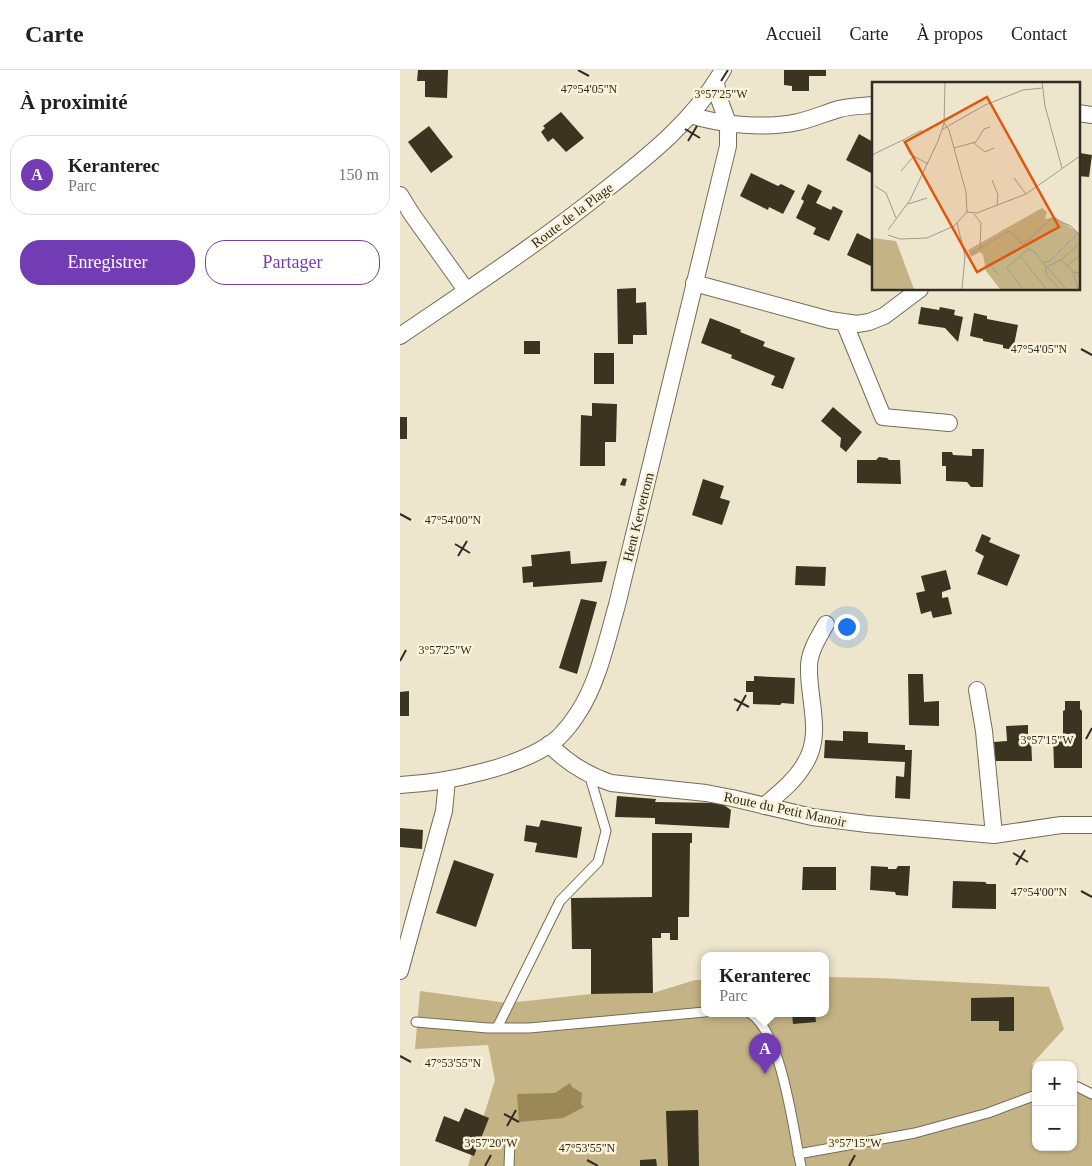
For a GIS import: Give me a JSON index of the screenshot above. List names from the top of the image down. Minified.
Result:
{"streets":{"street":["Route de la Plage","Hent Kervetrom","Route du Petit Manoir"]},"crossings":[["Hent Kervetrom","Route du Petit Manoir"]],"page":{"header":"Carte","nav":["Accueil","Carte","À propos","Contact"],"heading":"À proximité","list":[{"mark":"A","name":"Keranterec","note":"Parc","value":"150 m"}],"buttons":["Enregistrer","Partager"],"popup":["Keranterec","Parc"],"pins":"A","map_buttons":["+","−"]},"coordinates":["47°54'05\"N","3°57'25\"W","47°54'00\"N","3°57'15\"W","47°53'55\"N","3°57'20\"W"]}
